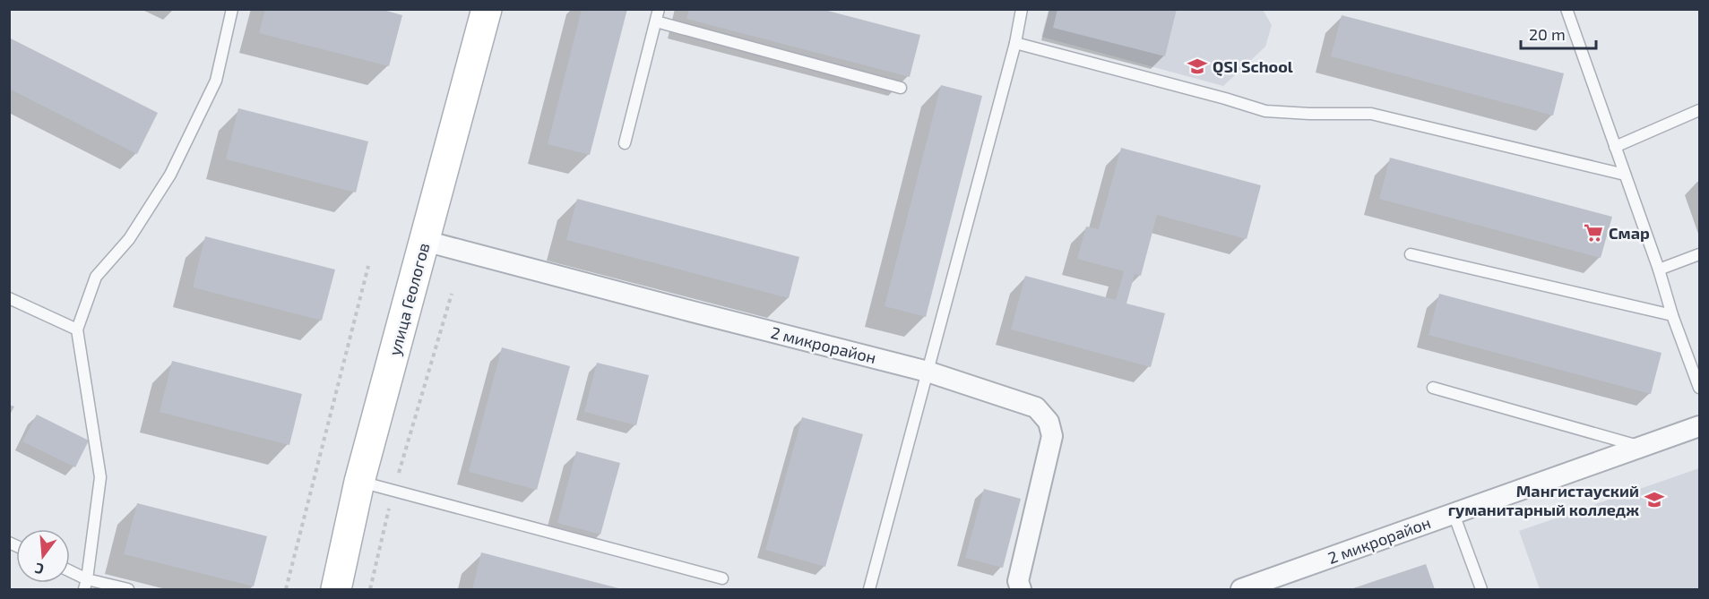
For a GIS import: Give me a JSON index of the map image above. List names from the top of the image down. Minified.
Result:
{"streets":{"street":["улица Геологов","2 микрорайон"]},"crossings":[["улица Геологов","2 микрорайон"]],"places":{"school or university":["QSI School","Мангистауский гуманитарный колледж"],"supermarket":["Смар"]},"scale_bar":"20 m","north":"bottom"}
